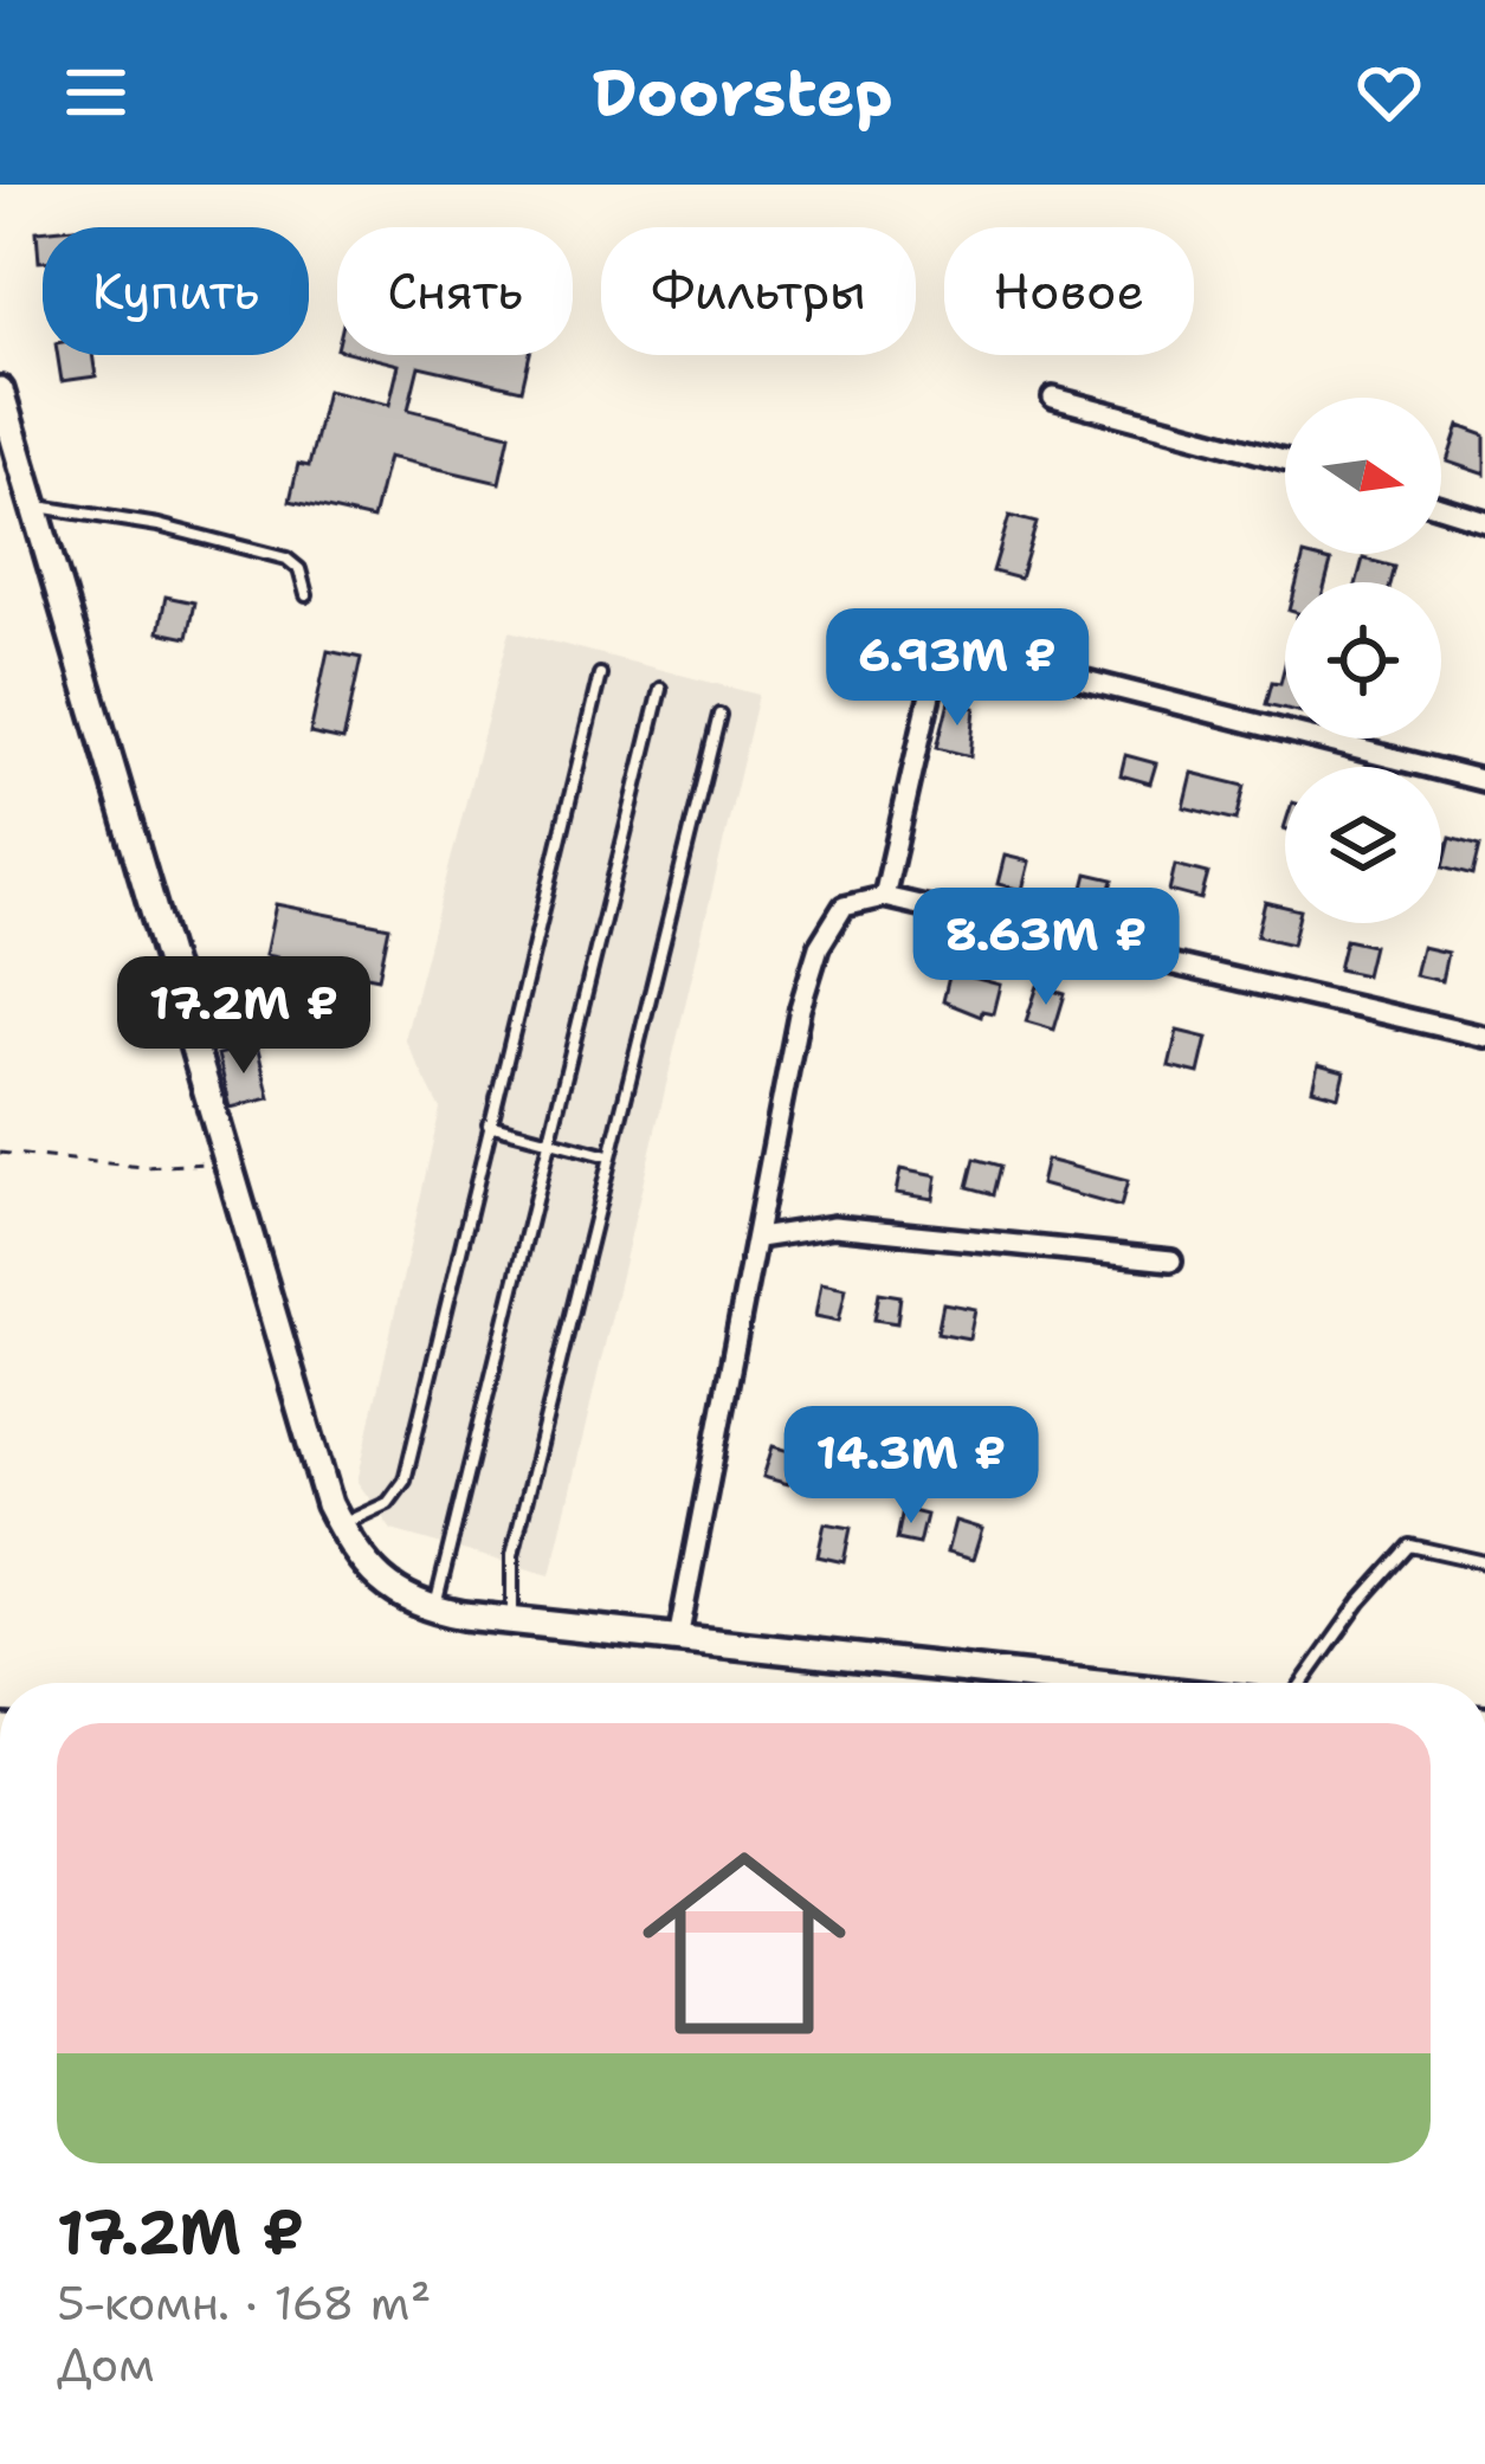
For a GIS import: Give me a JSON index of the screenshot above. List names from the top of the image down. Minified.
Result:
{"north":"right","page":{"header":"Doorstep","chip":["Купить","Снять","Фильтры","Новое"],"price":["6.93M ₽","8.63M ₽","17.2M ₽","14.3M ₽"],"list":[{"name":"17.2M ₽","note":"5-комн. · 168 m² · Дом"}]}}
